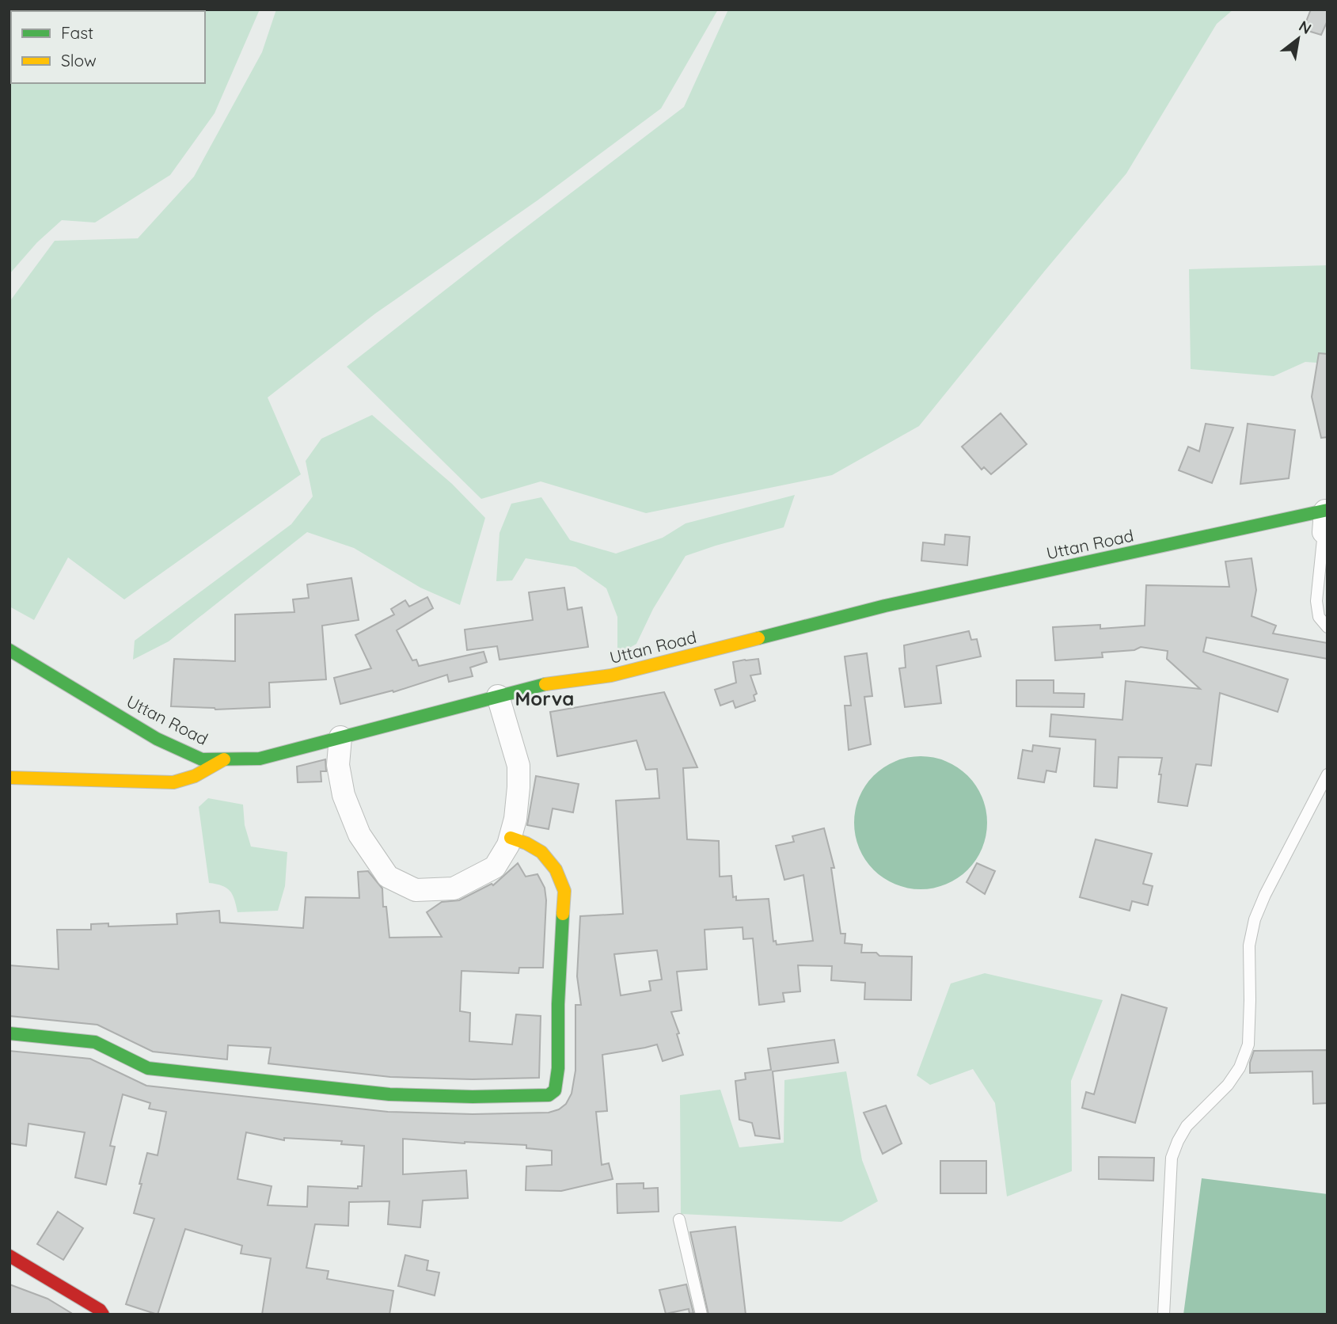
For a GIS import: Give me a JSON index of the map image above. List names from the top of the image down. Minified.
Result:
{"streets":{"main road":["Uttan Road"]},"districts":["Morva"],"legend":["Fast","Slow"],"north":"top right"}
